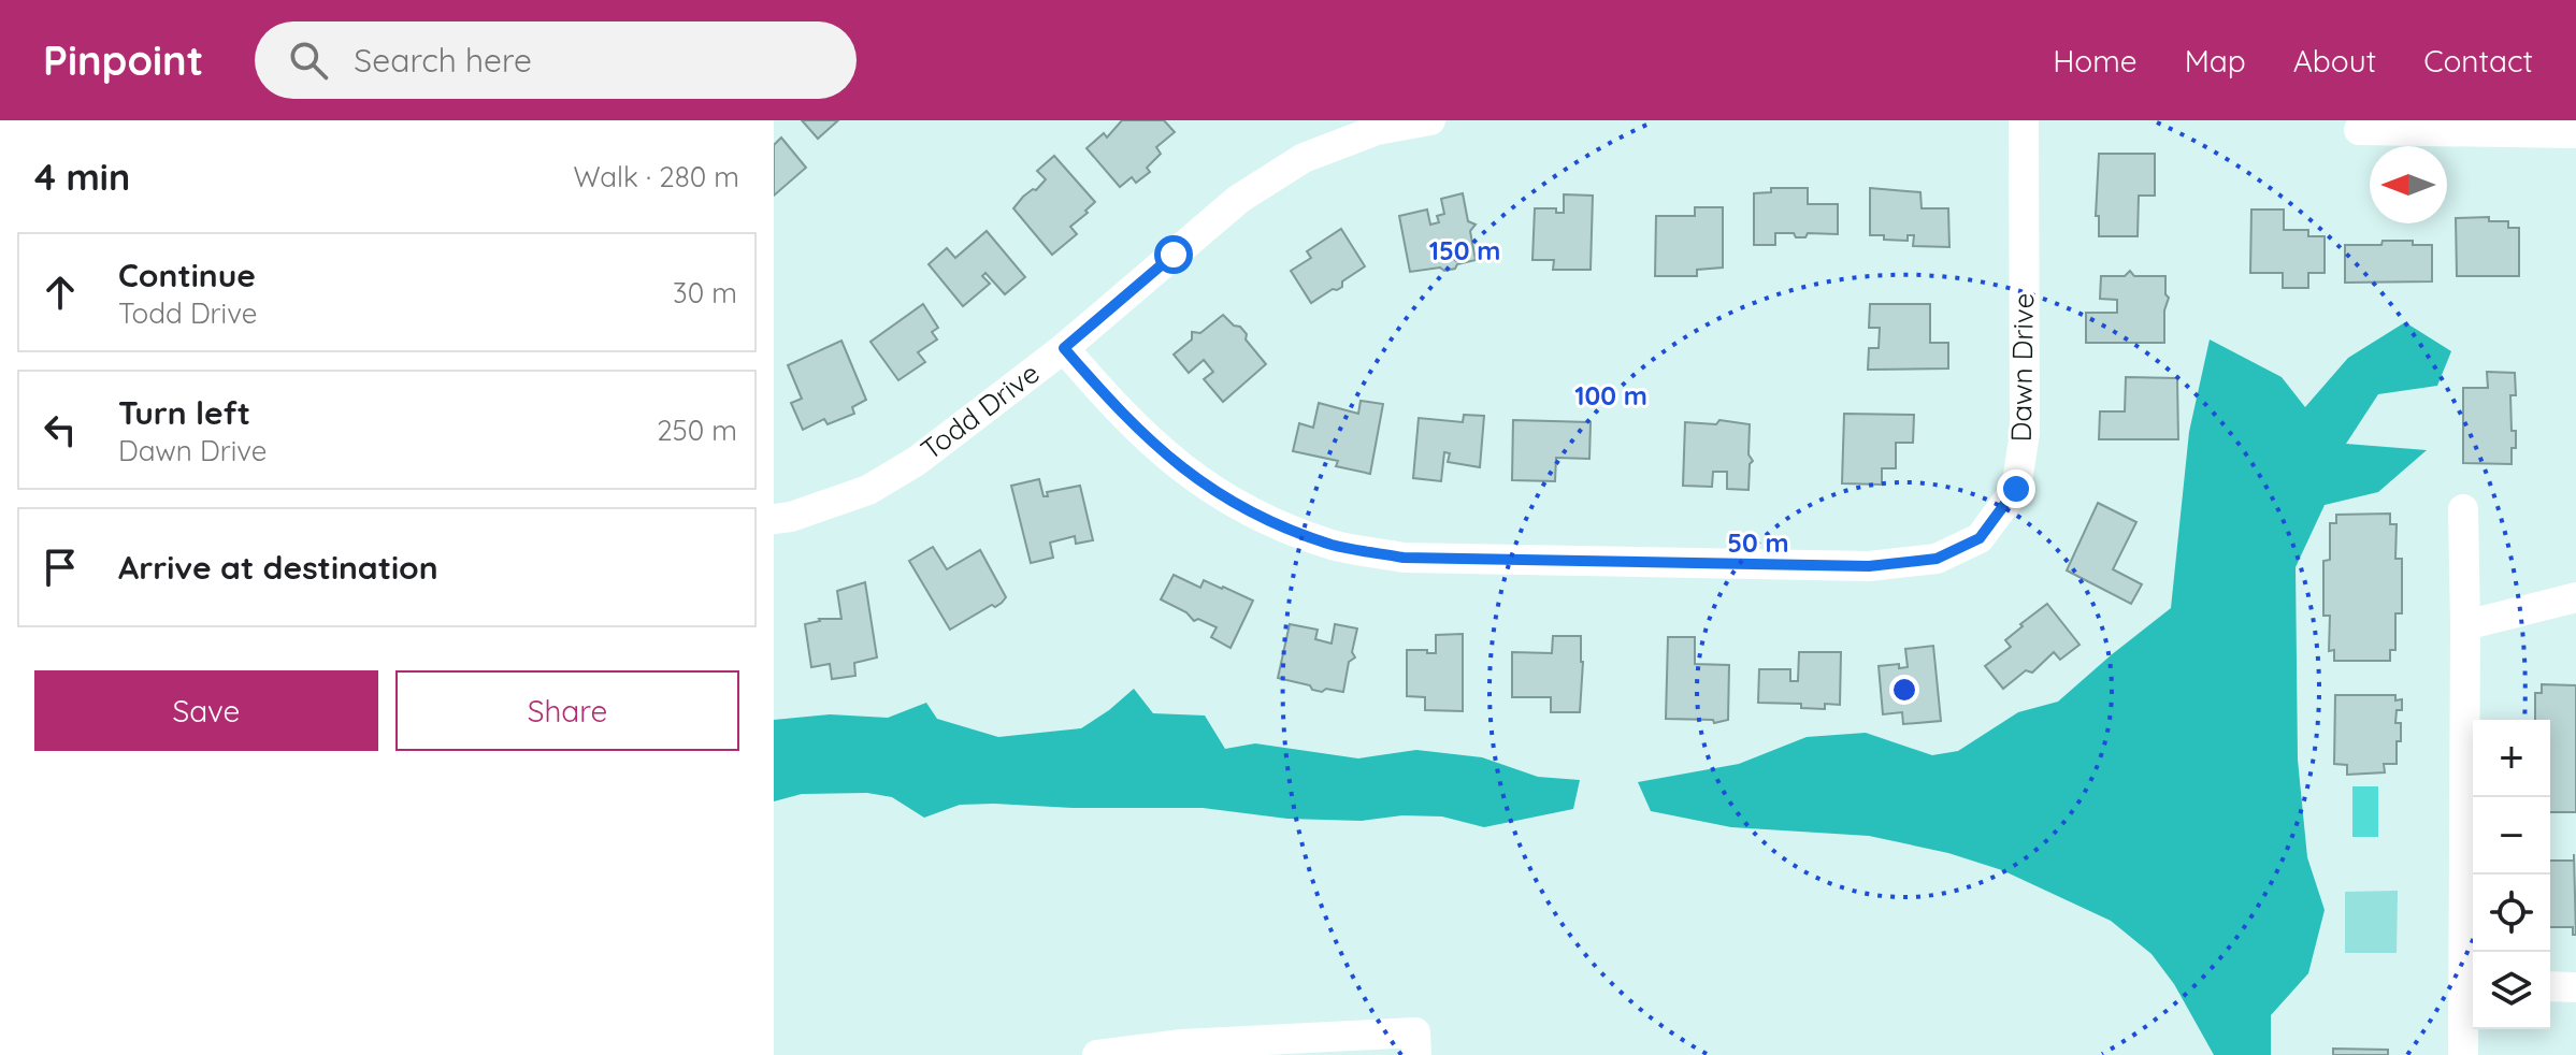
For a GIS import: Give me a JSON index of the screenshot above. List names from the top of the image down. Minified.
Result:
{"streets":{"street":["Dawn Drive","Todd Drive"]},"crossings":[["Dawn Drive","Todd Drive"]],"north":"left","page":{"header":"Pinpoint","search":"Search here","nav":["Home","Map","About","Contact"],"heading":["4 min","Walk · 280 m"],"list":[["Continue","Todd Drive","30 m"],["Turn left","Dawn Drive","250 m"],"Arrive at destination"],"buttons":["Save","Share"],"map_buttons":["+","−"]},"rings":["150 m","100 m","50 m"]}
